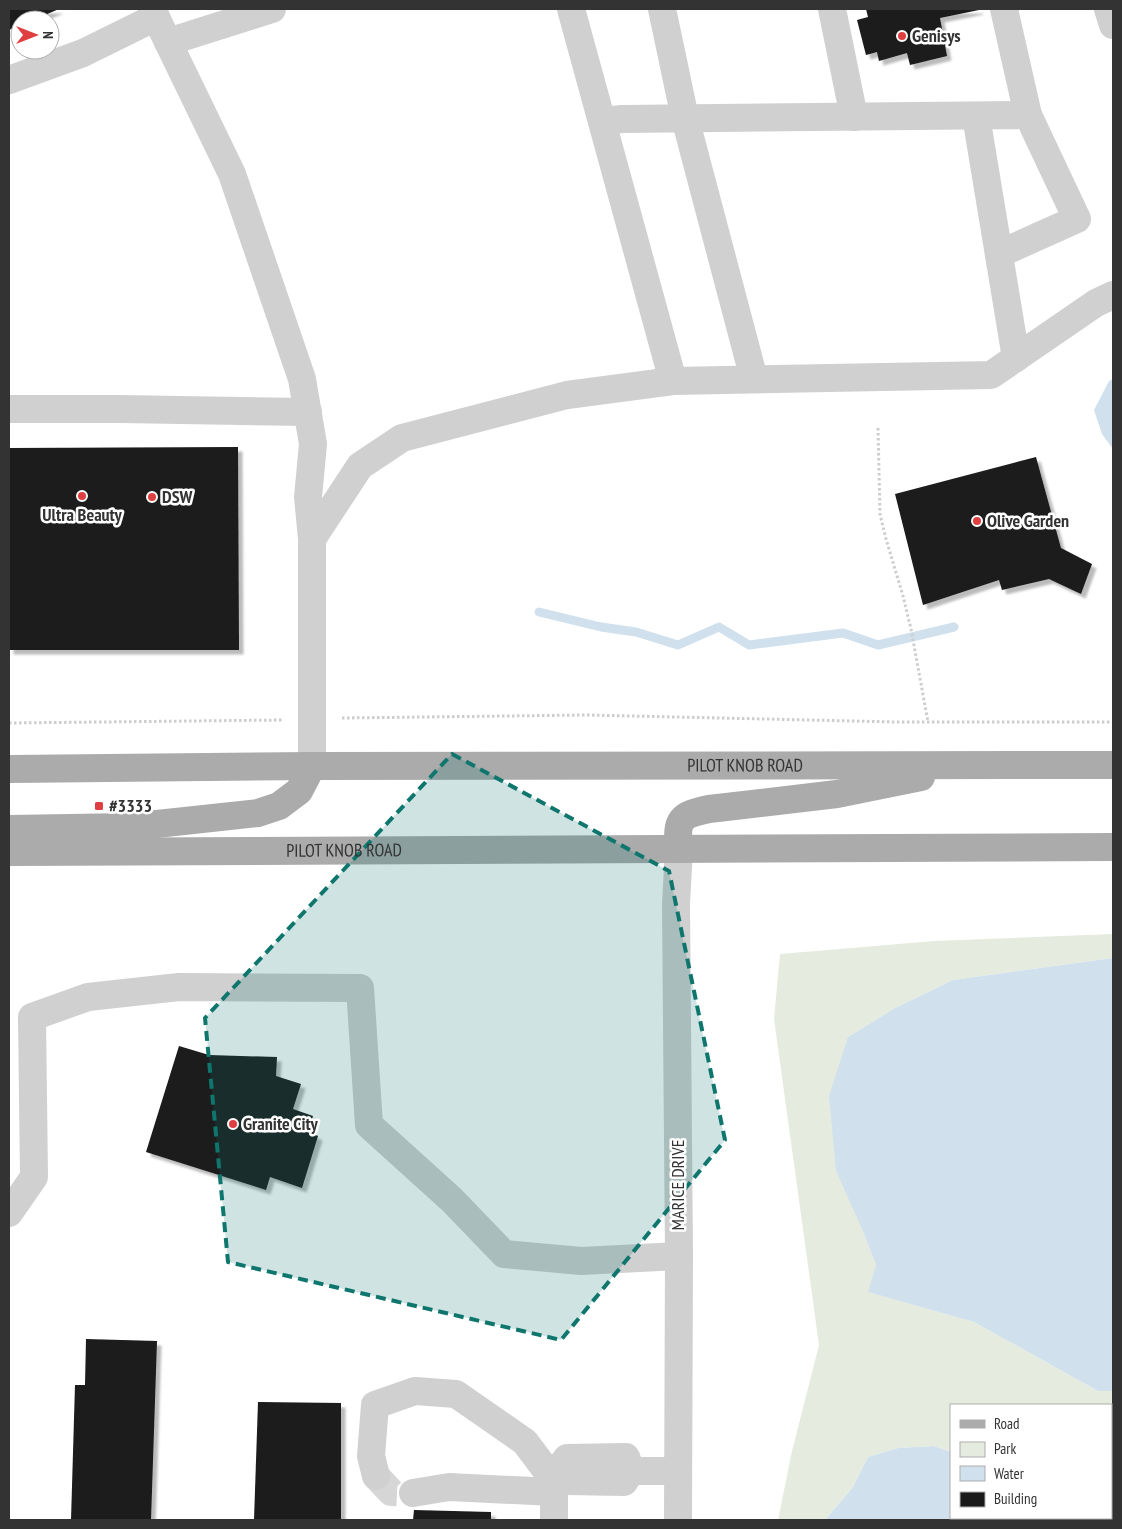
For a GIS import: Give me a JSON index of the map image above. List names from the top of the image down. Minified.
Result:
{"streets":{"main road":["PILOT KNOB ROAD"],"street":["MARICE DRIVE"]},"crossings":[["PILOT KNOB ROAD","MARICE DRIVE"]],"places":{"other":["Genisys","Ultra Beauty","DSW","Olive Garden","Granite City"],"transit":["#3333"]},"legend":["Road","Park","Water","Building"],"north":"right"}
